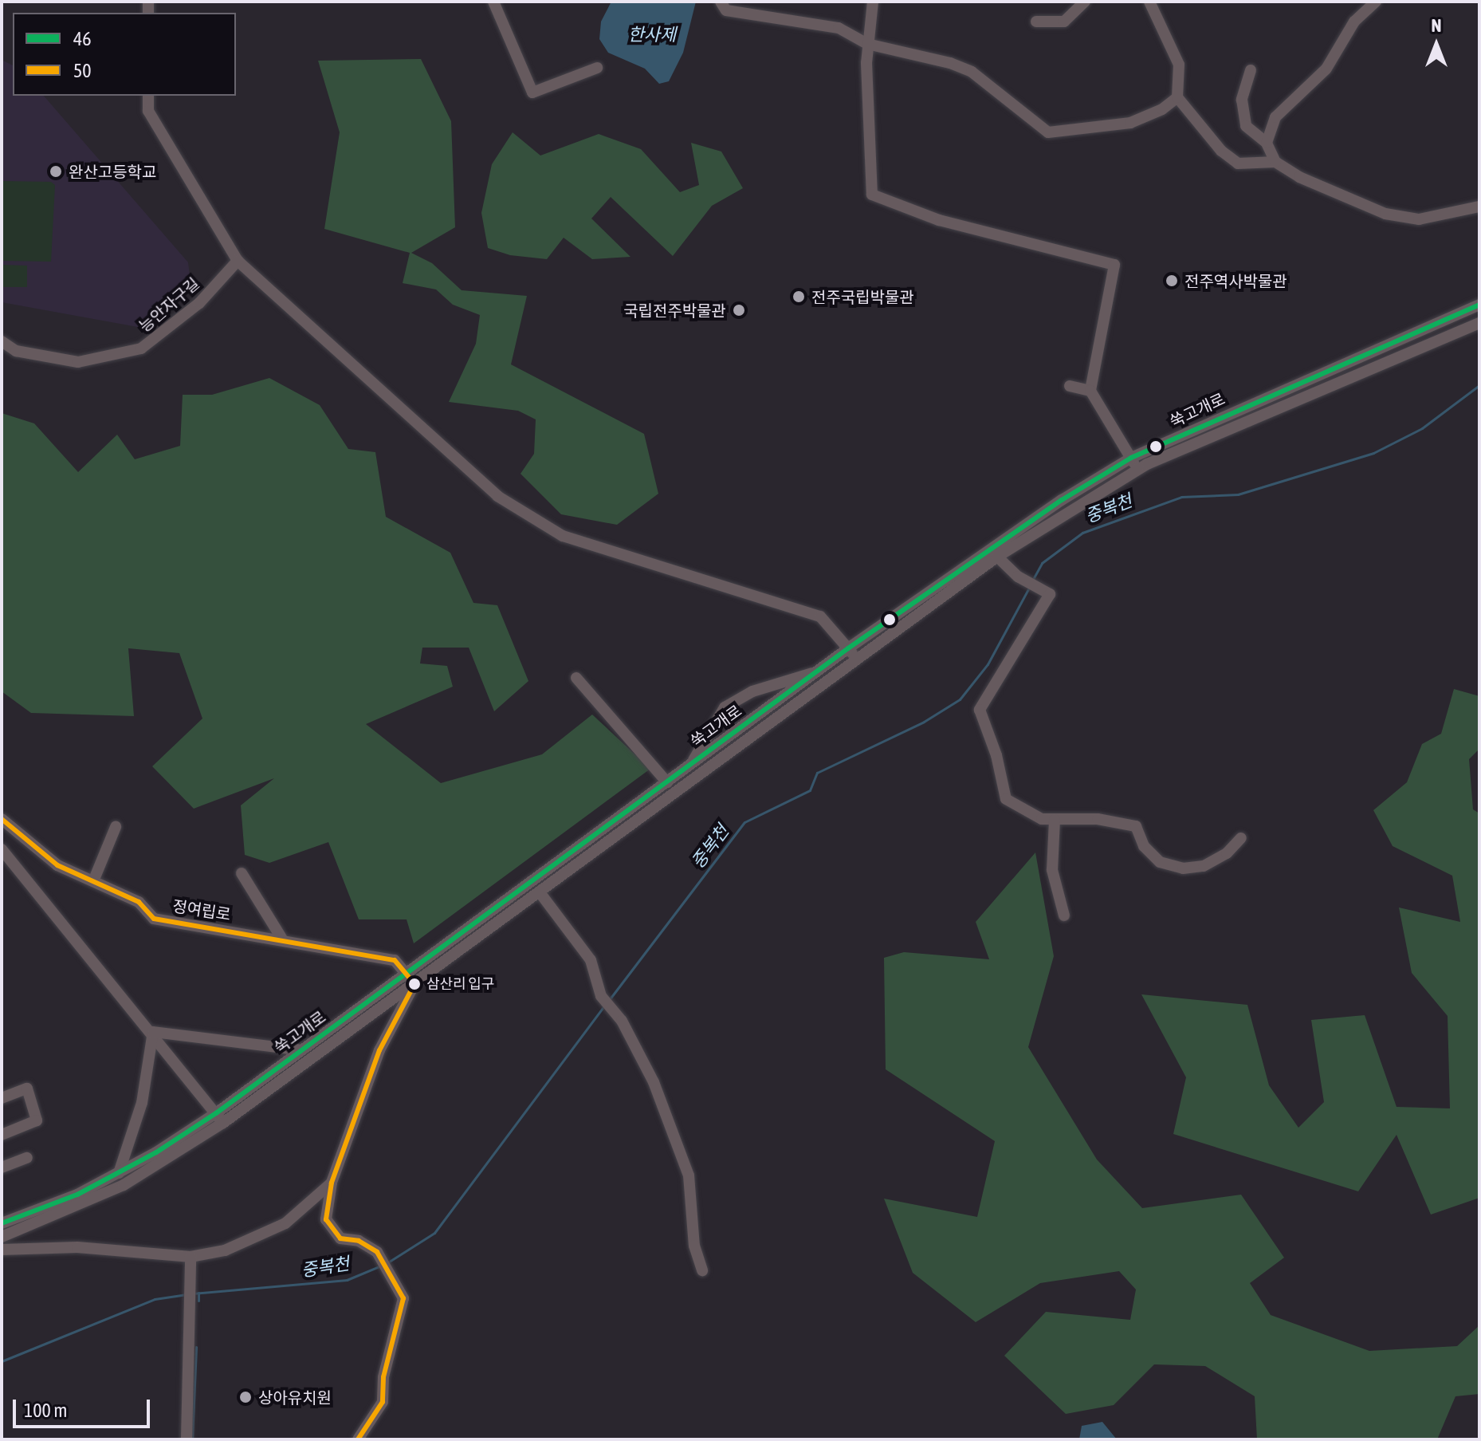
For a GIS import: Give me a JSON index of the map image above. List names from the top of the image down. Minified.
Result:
{"streets":{"street":["능안자구길","쑥고개로","정여립로"]},"crossings":[["쑥고개로","정여립로"]],"water":["한사제","중복천"],"places":["완산고등학교","전주역사박물관","전주국립박물관","국립전주박물관","삼산리 입구","상아유치원"],"lines":["transit line 46","transit line 50"],"legend":["46","50"],"scale_bar":"100 m","north":"top"}
